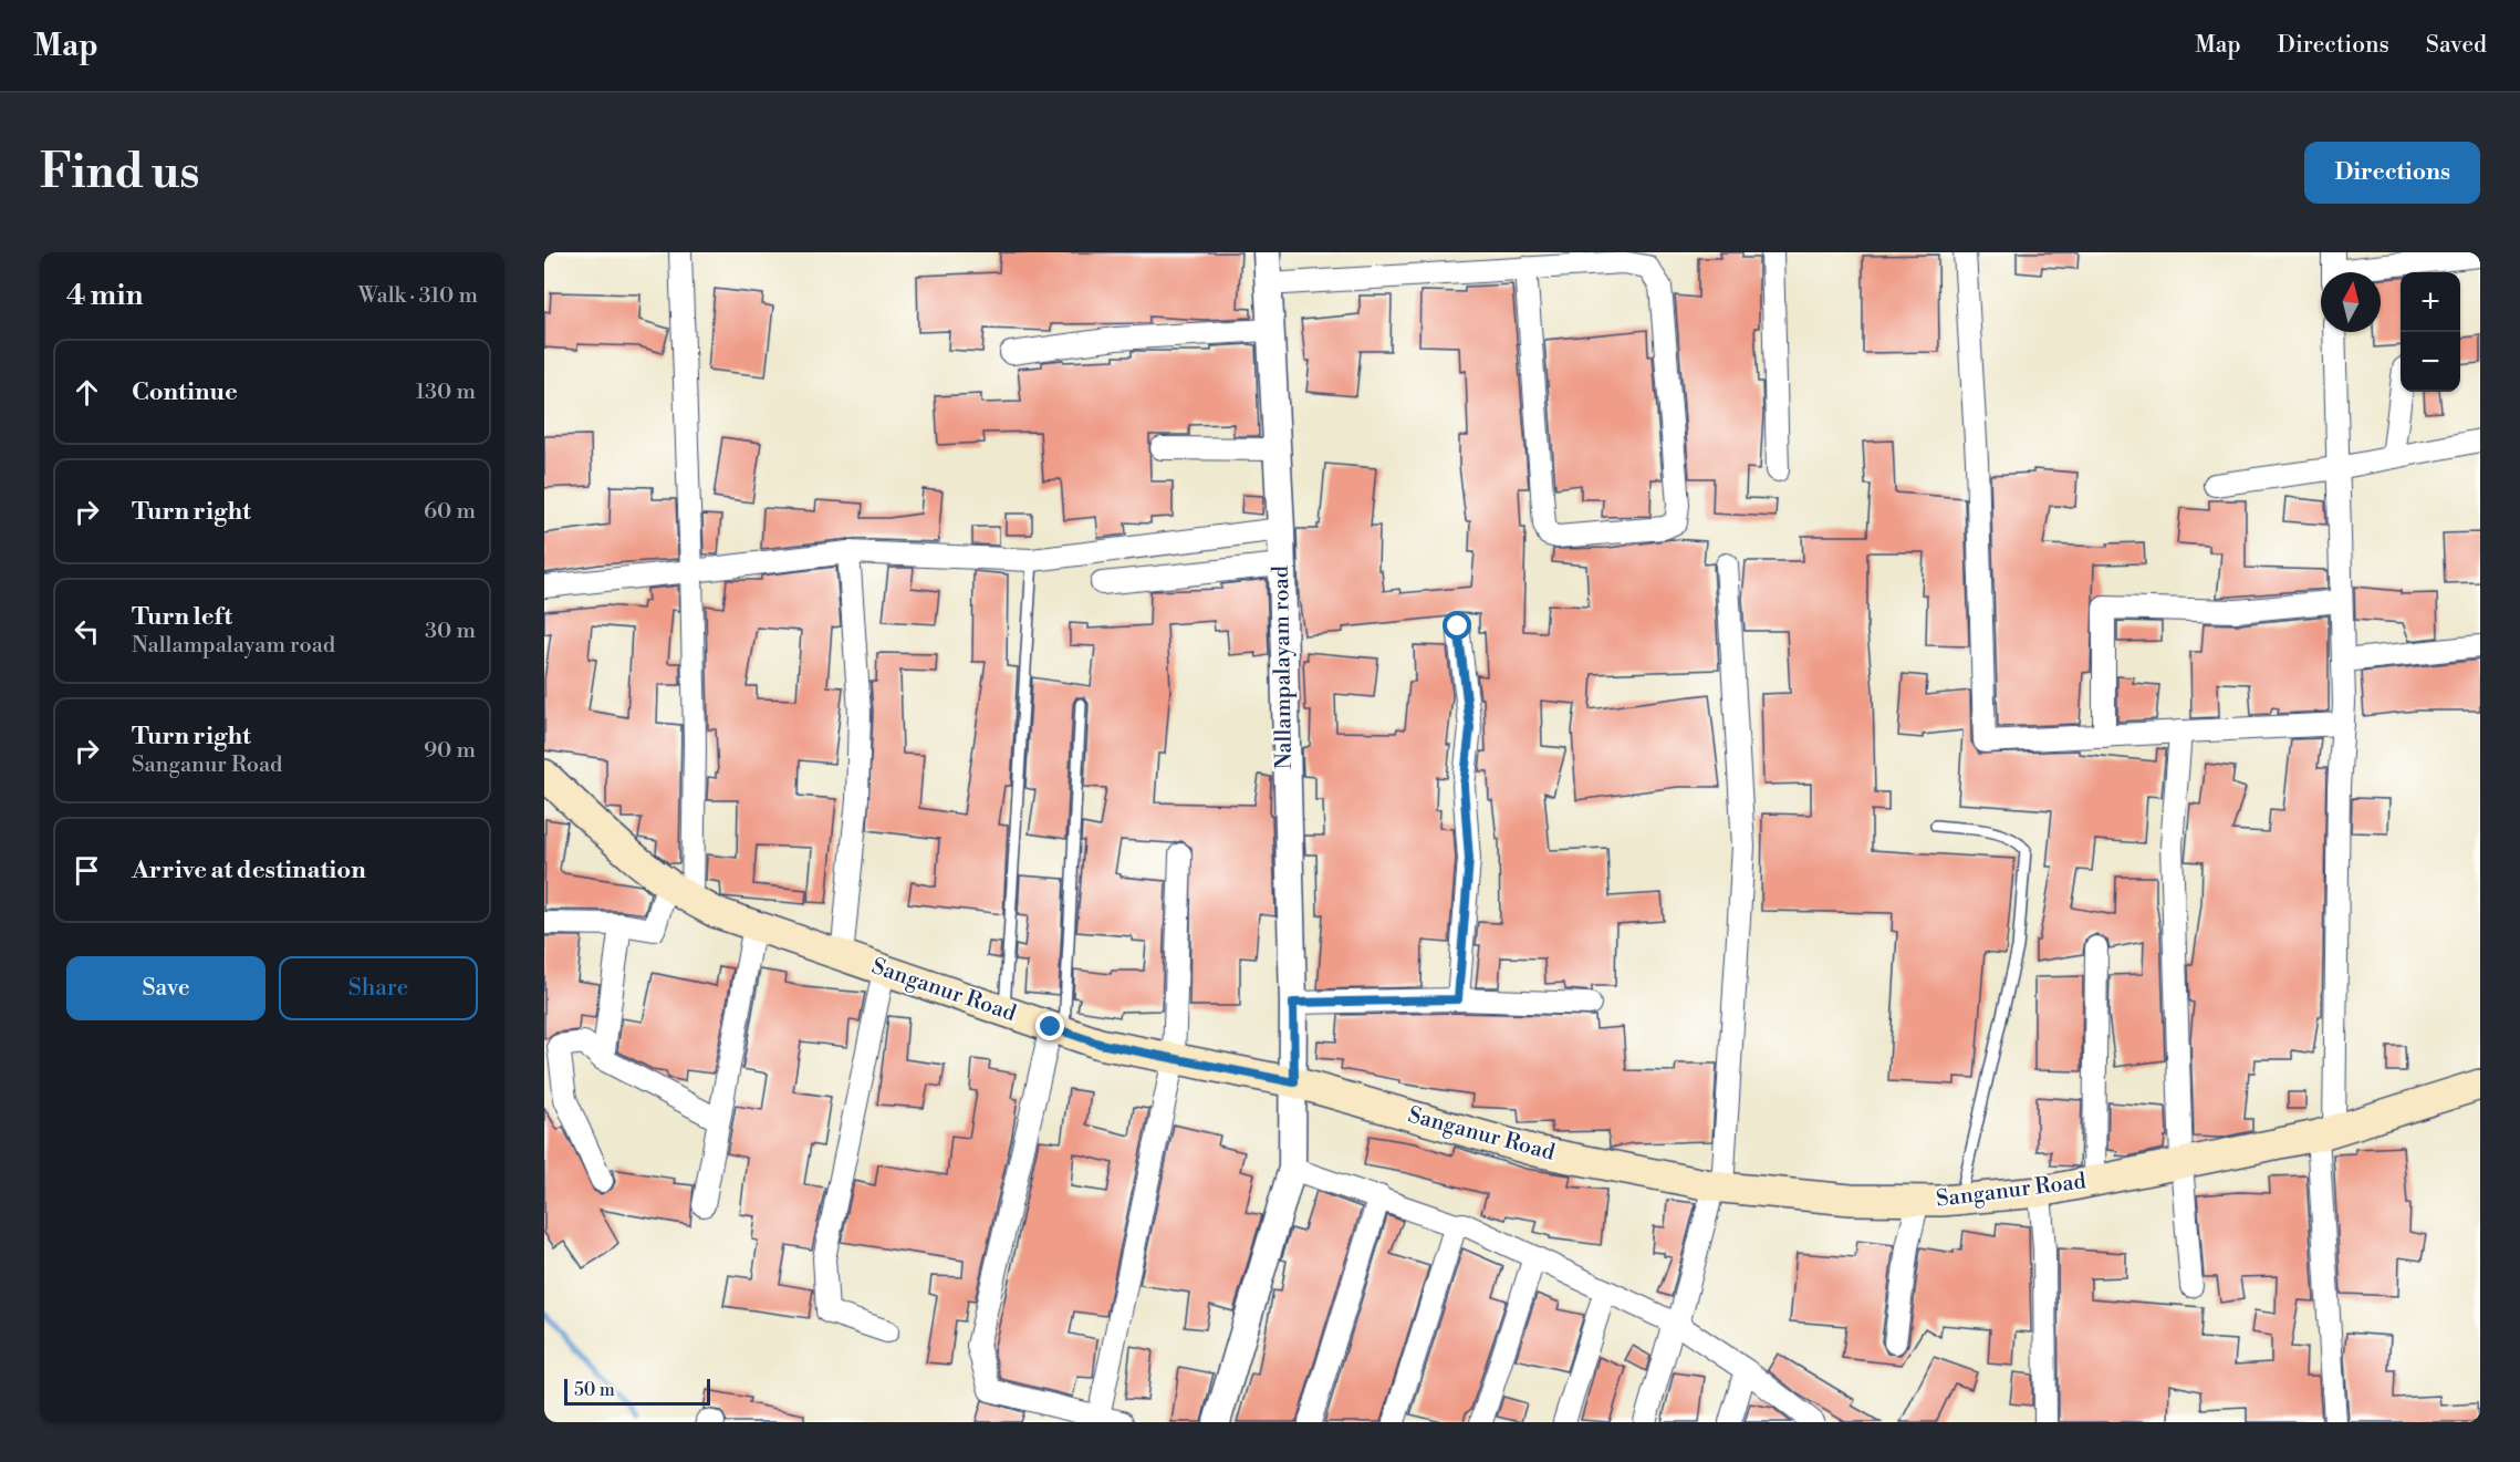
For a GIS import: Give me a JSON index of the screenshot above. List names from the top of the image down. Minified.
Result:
{"streets":{"main road":["Sanganur Road"],"street":["Nallampalayam road"]},"crossings":[["Nallampalayam road","Sanganur Road"]],"scale_bar":"50 m","north":"top","page":{"header":"Map","nav":["Map","Directions","Saved"],"buttons":["Directions",["Save","Share"]],"title":"Find us","heading":["4 min","Walk · 310 m"],"map_buttons":["+","−"],"list":[["Continue","130 m"],["Turn right","60 m"],["Turn left","Nallampalayam road","30 m"],["Turn right","Sanganur Road","90 m"],"Arrive at destination"],"scale":"50 m"}}
